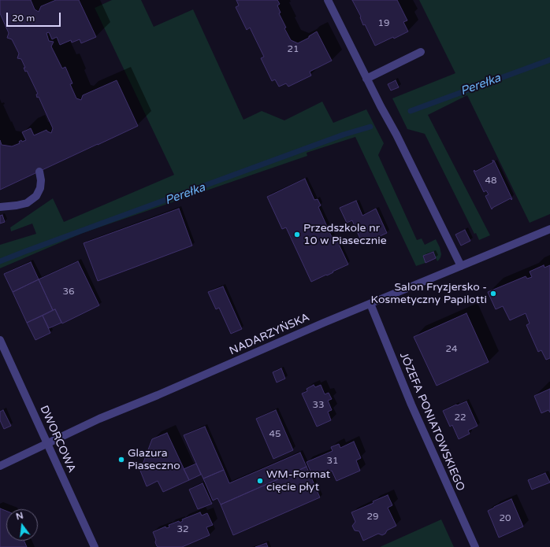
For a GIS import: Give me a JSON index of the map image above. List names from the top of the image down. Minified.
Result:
{"streets":{"street":["NADARZYŃSKA","JÓZEFA PONIATOWSKIEGO","DWORCOWA"]},"crossings":[["NADARZYŃSKA","JÓZEFA PONIATOWSKIEGO"],["NADARZYŃSKA","DWORCOWA"]],"water":["Perełka"],"places":["Przedszkole nr 10 w Piasecznie","Salon Fryzjersko - Kosmetyczny Papilotti","Glazura Piaseczno","WM-Format cięcie płyt"],"house_numbers":["19","21","48","36","24","33","22","45","31","29","20","32"],"scale_bar":"20 m","north":"top"}
